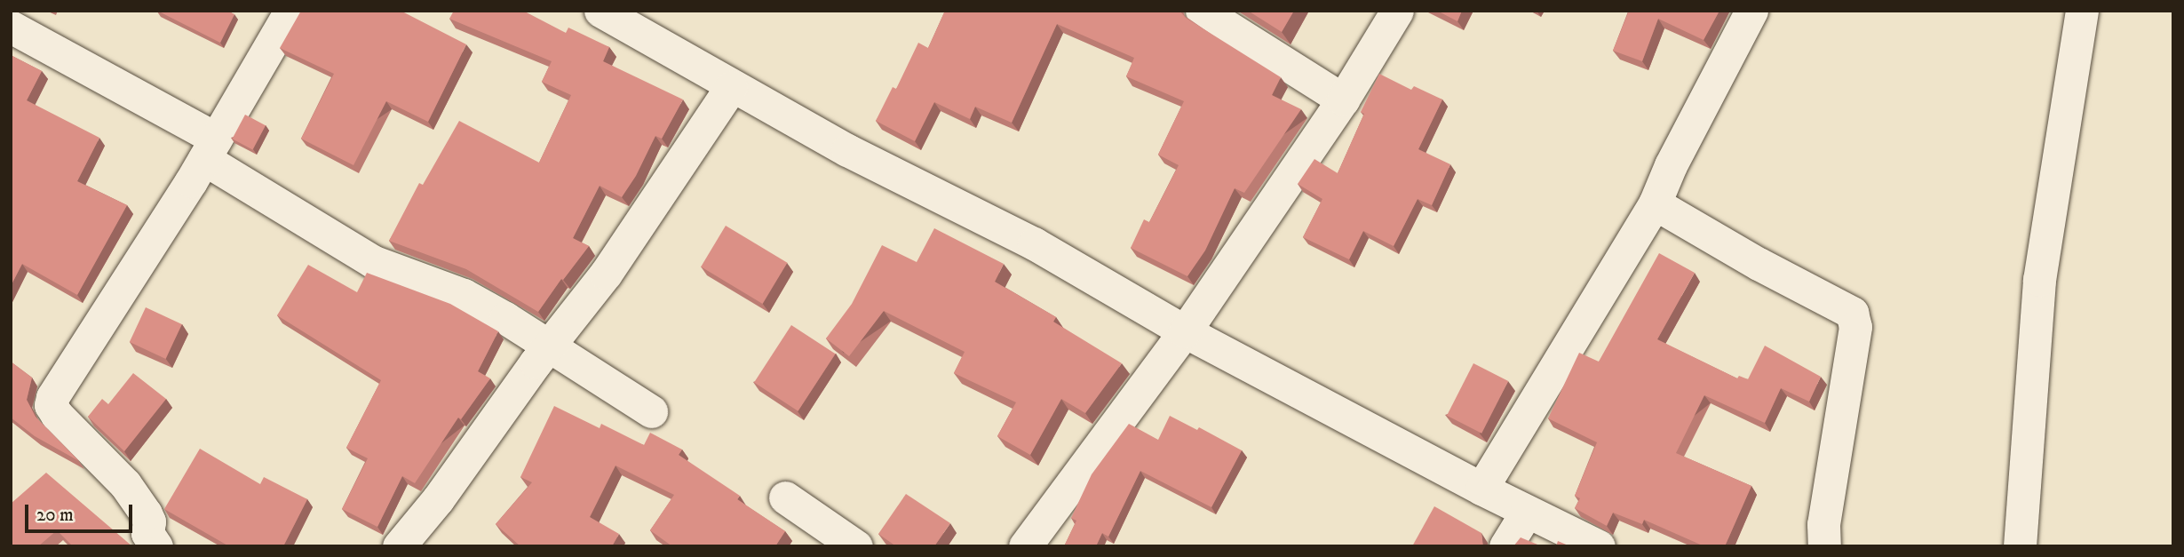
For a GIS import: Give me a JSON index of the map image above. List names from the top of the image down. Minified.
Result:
{"scale_bar":"20 m"}
